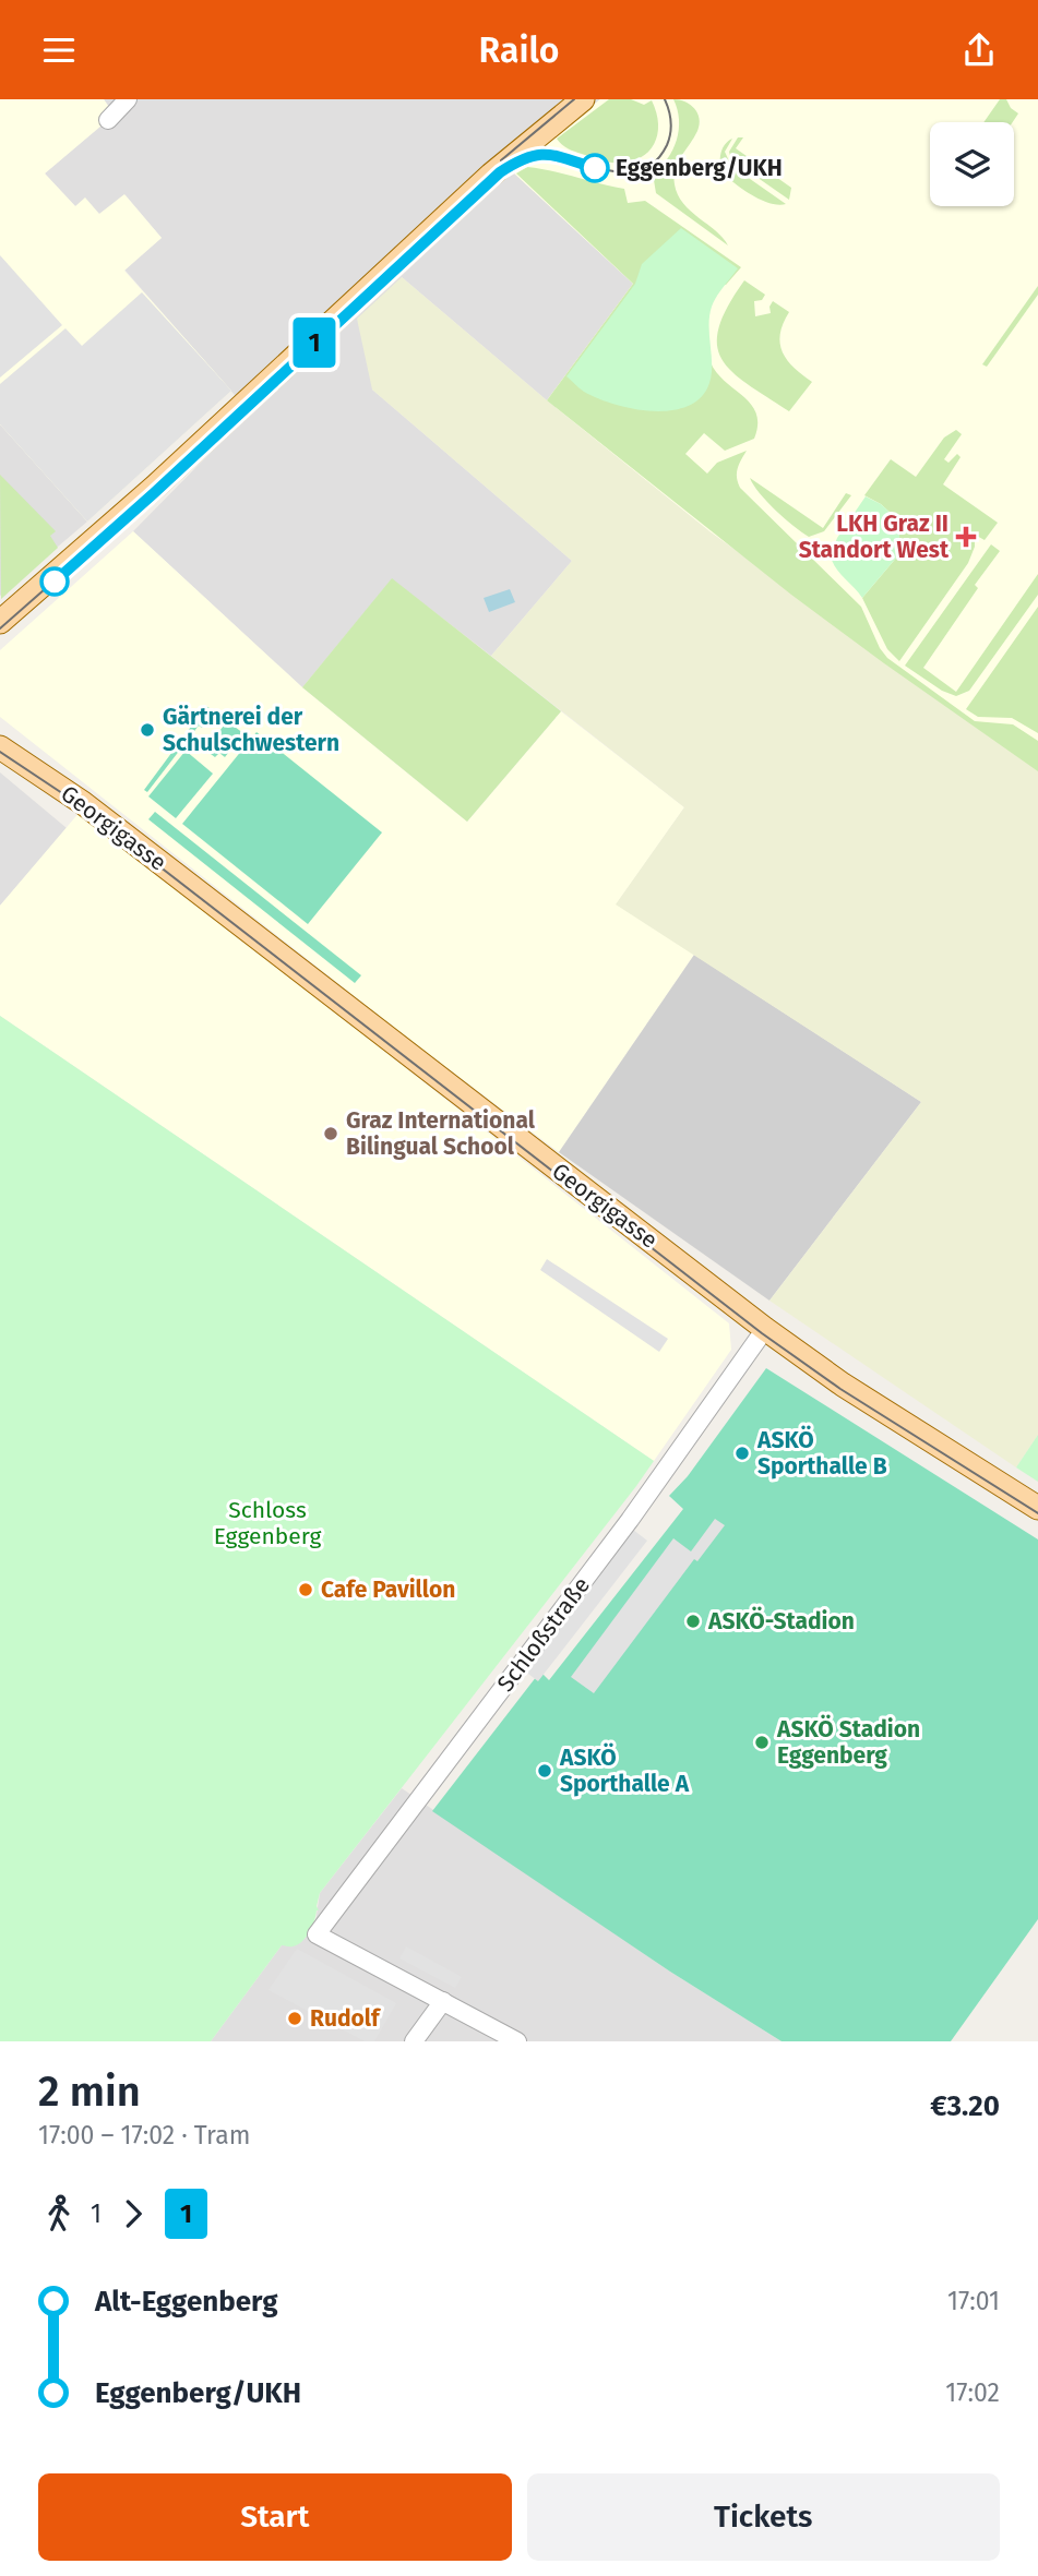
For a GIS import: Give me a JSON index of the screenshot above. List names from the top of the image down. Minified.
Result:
{"streets":{"main road":["Georgigasse"],"street":["Schloßstraße"]},"crossings":[["Georgigasse","Schloßstraße"]],"parks":["Schloss Eggenberg"],"places":{"other":["Eggenberg/UKH","Gärtnerei der Schulschwestern","Graz International Bilingual School","ASKÖ Sporthalle B","Cafe Pavillon","ASKÖ-Stadion","ASKÖ Stadion Eggenberg","ASKÖ Sporthalle A","Rudolf"],"health":["LKH Graz II Standort West"]},"lines":["tram line 1"],"page":{"header":"Railo","on_map":"1","heading":["2 min","17:00 – 17:02 · Tram","€3.20"],"legs":["1","1"],"list":[{"name":"Alt-Eggenberg","value":"17:01"},{"name":"Eggenberg/UKH","value":"17:02"}],"buttons":["Start","Tickets"]}}
